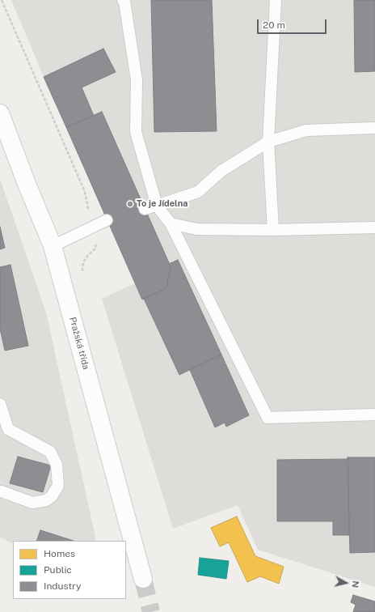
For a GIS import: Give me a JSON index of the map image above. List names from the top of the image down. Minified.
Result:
{"streets":{"street":["Pražská třída"]},"places":["To je Jídelna"],"legend":["Homes","Public","Industry"],"scale_bar":"20 m","north":"right"}
